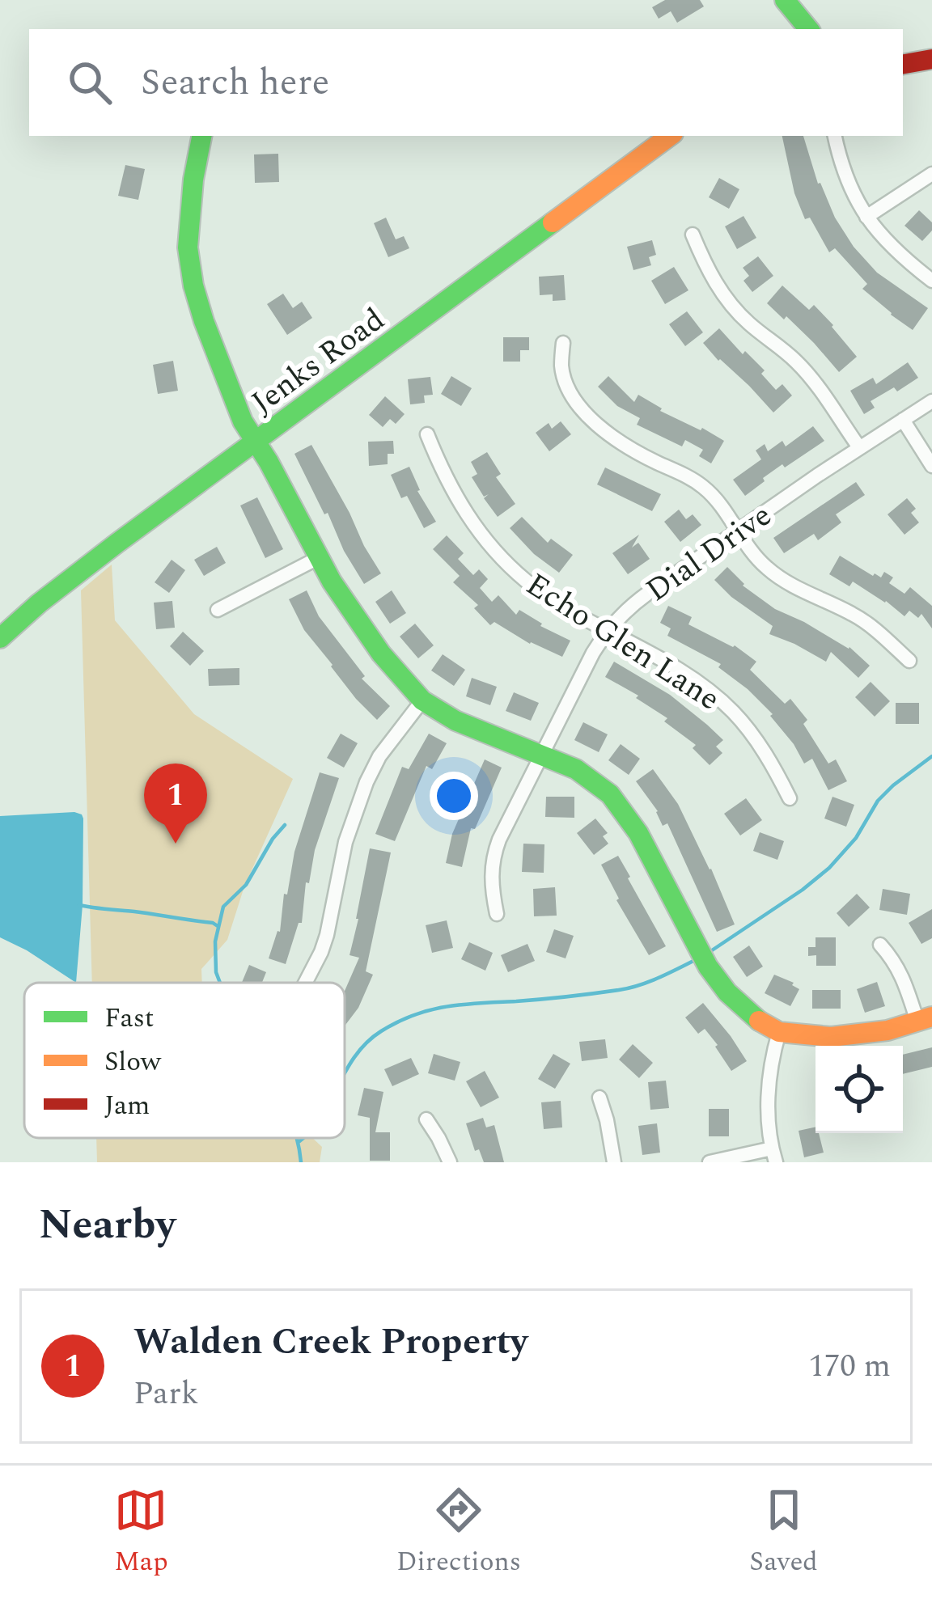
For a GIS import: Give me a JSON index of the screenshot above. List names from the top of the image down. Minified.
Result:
{"streets":{"street":["Jenks Road","Dial Drive","Echo Glen Lane"]},"crossings":[["Dial Drive","Echo Glen Lane"]],"legend":["Fast","Slow","Jam"],"page":{"search":"Search here","pins":"1","heading":"Nearby","list":[{"mark":"1","name":"Walden Creek Property","note":"Park","value":"170 m"}],"nav":["Map","Directions","Saved"]}}
